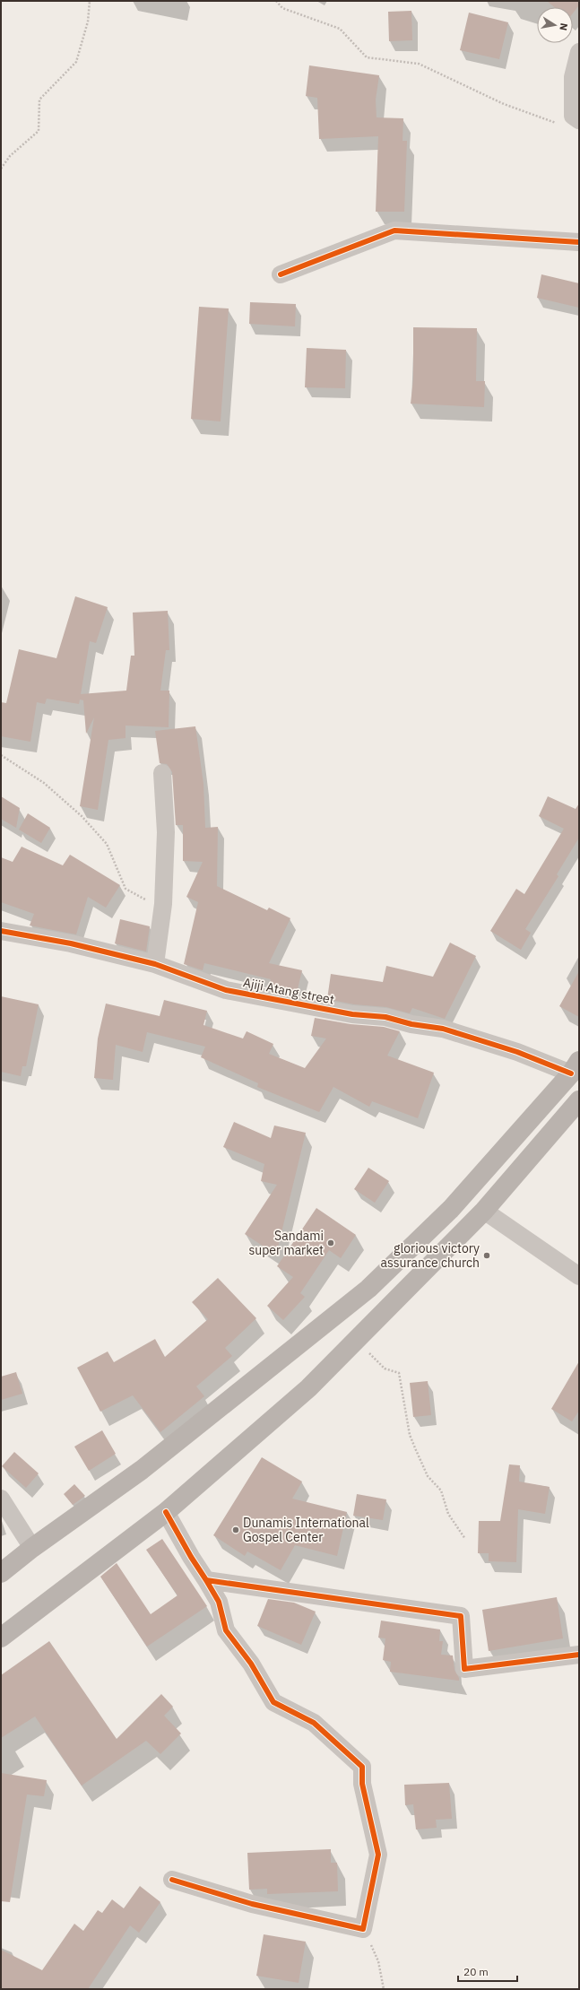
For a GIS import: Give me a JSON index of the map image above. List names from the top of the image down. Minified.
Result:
{"streets":{"street":["Ajiji Atang street"]},"places":["Sandami super market","glorious victory assurance church","Dunamis International Gospel Center"],"scale_bar":"20 m","north":"right"}
